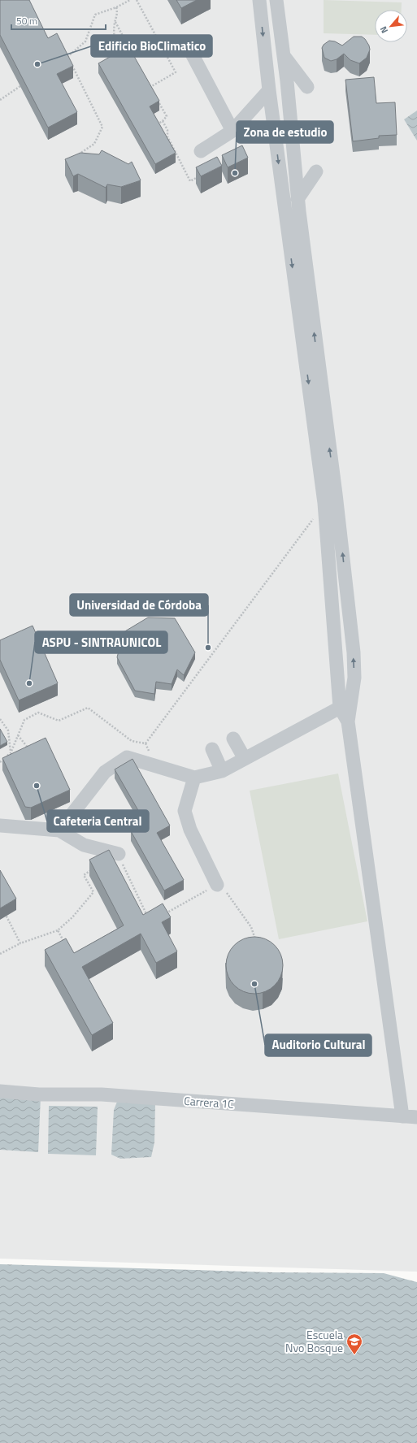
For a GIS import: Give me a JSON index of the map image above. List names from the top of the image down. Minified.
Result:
{"streets":{"street":["Carrera 1C"]},"places":{"other":["Edificio BioClimatico","Zona de estudio","Universidad de Córdoba","ASPU - SINTRAUNICOL","Cafeteria Central","Auditorio Cultural"],"school or university":["Escuela Nvo Bosque"]},"scale_bar":"50 m","north":"bottom left"}
